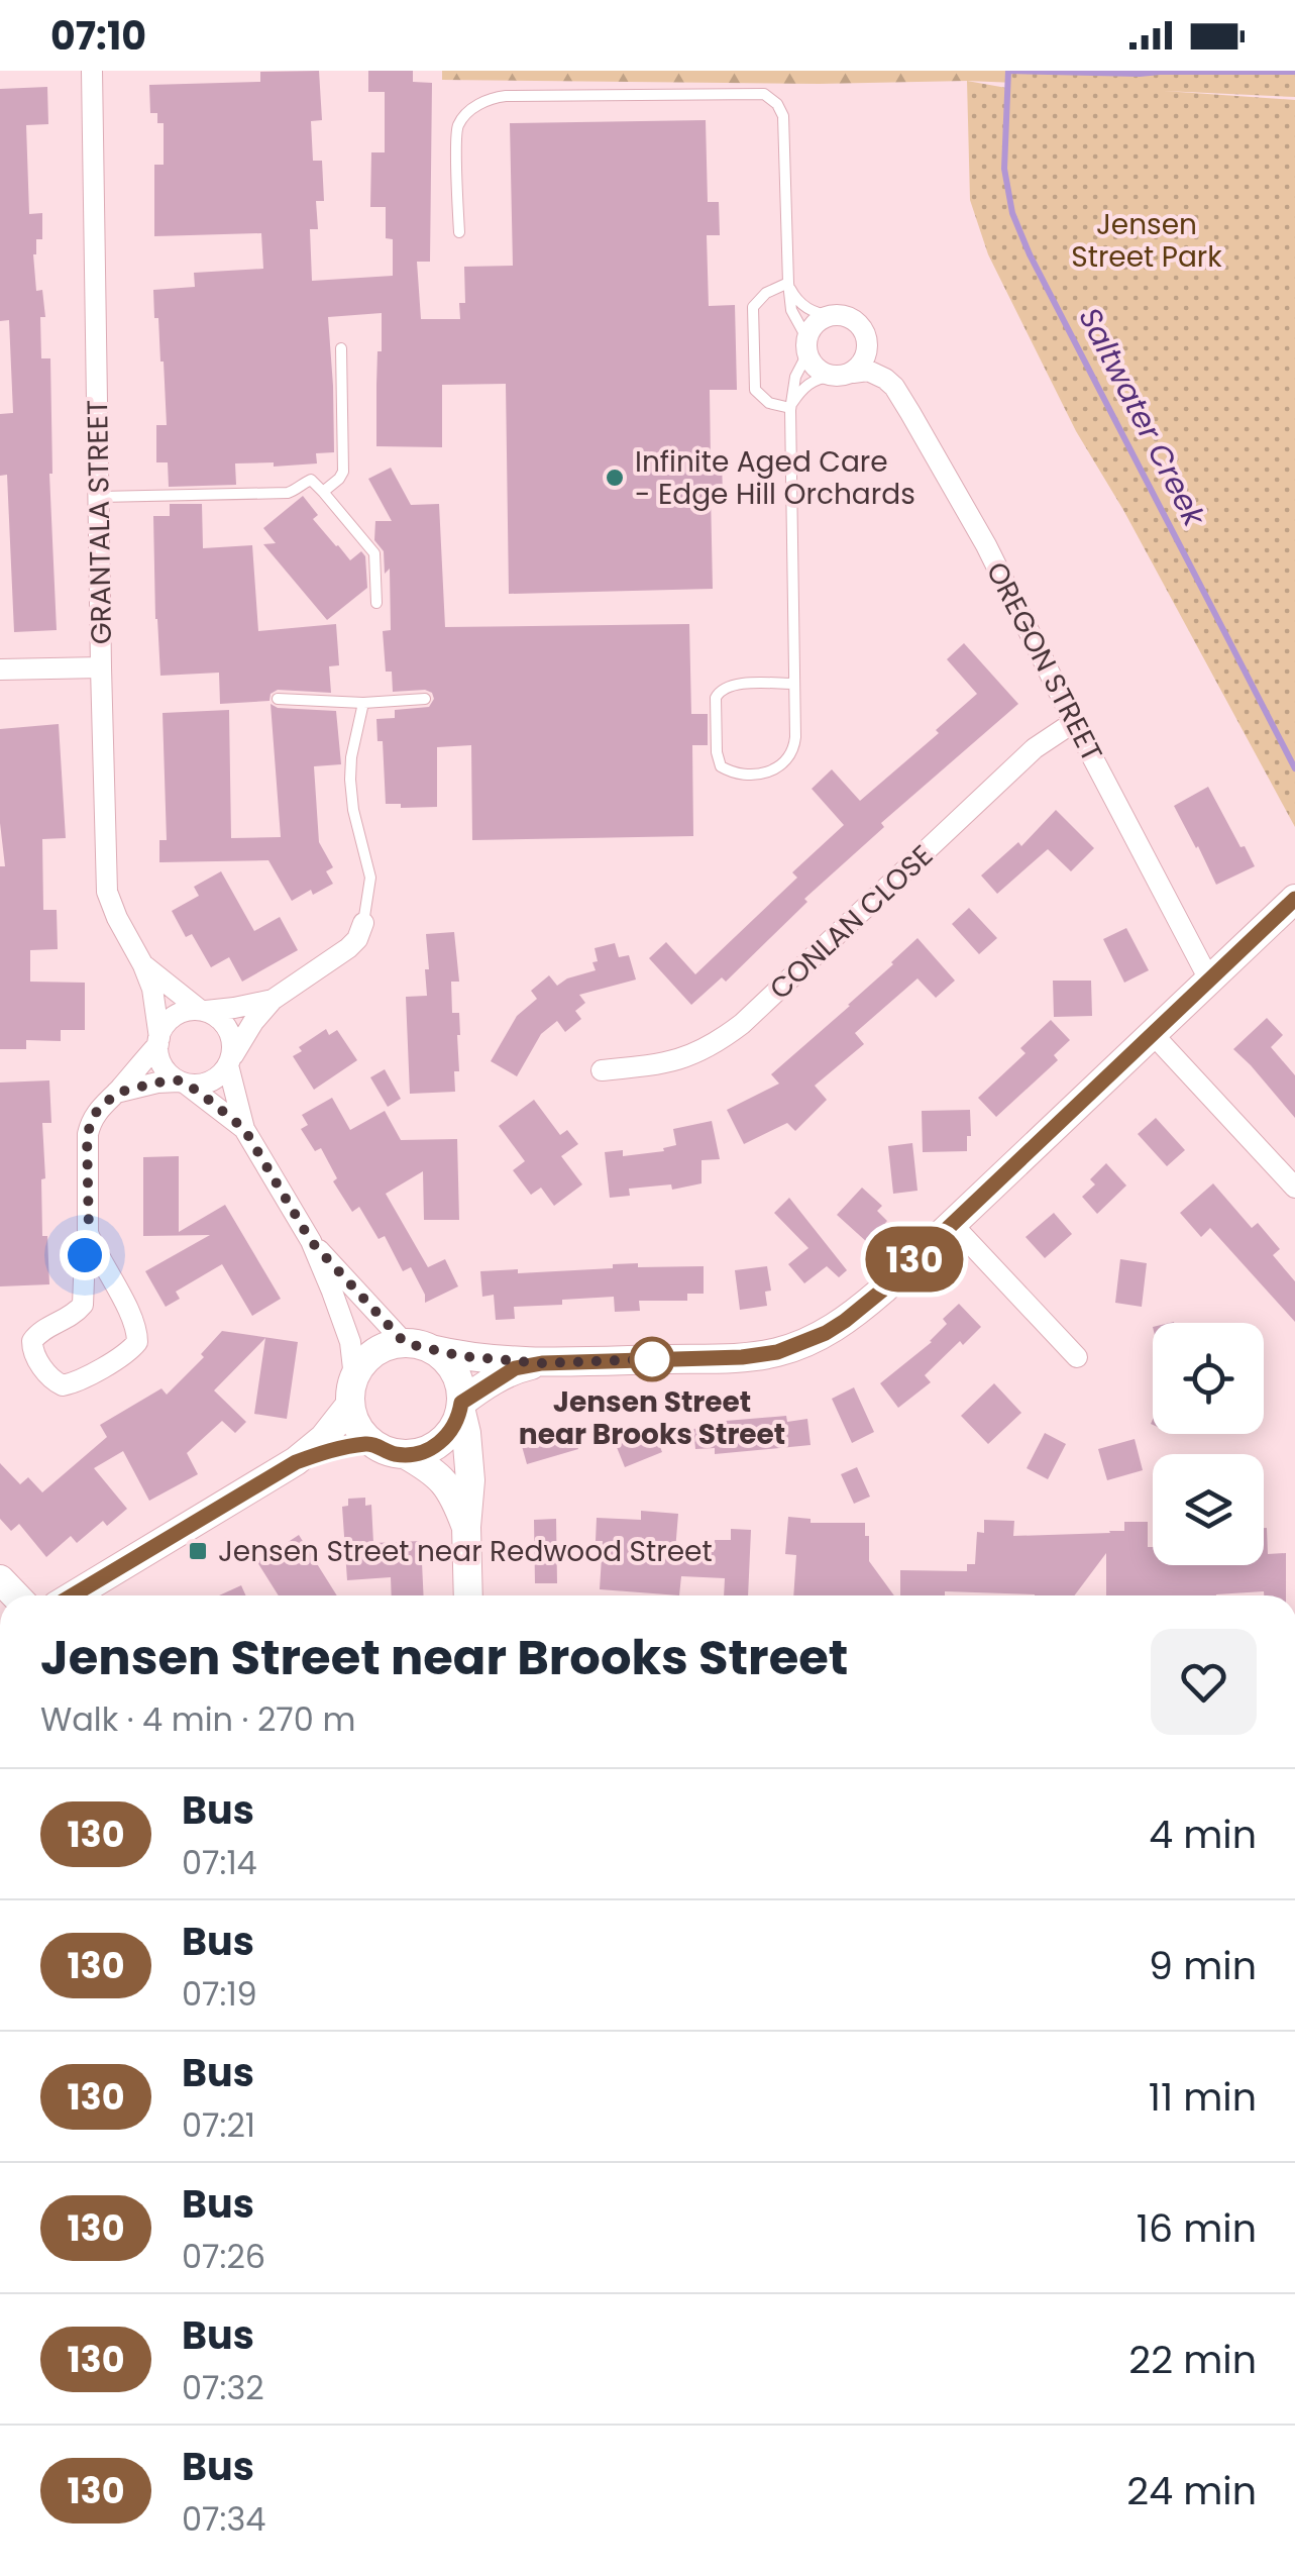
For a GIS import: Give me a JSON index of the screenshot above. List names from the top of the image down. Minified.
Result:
{"streets":{"street":["GRANTALA STREET","OREGON STREET","CONLAN CLOSE"]},"crossings":[["OREGON STREET","CONLAN CLOSE"]],"water":["Saltwater Creek"],"parks":["Jensen Street Park"],"places":{"other":["Infinite Aged Care - Edge Hill Orchards","Jensen Street near Brooks Street"],"transit":["Jensen Street near Redwood Street"]},"lines":["bus line 130"],"page":{"status":"07:10","on_map":"130","heading":["Jensen Street near Brooks Street","Walk · 4 min · 270 m"],"list":[{"mark":"130","name":"Bus","note":"07:14","value":"4 min"},{"mark":"130","name":"Bus","note":"07:19","value":"9 min"},{"mark":"130","name":"Bus","note":"07:21","value":"11 min"},{"mark":"130","name":"Bus","note":"07:26","value":"16 min"},{"mark":"130","name":"Bus","note":"07:32","value":"22 min"},{"mark":"130","name":"Bus","note":"07:34","value":"24 min"}]}}
